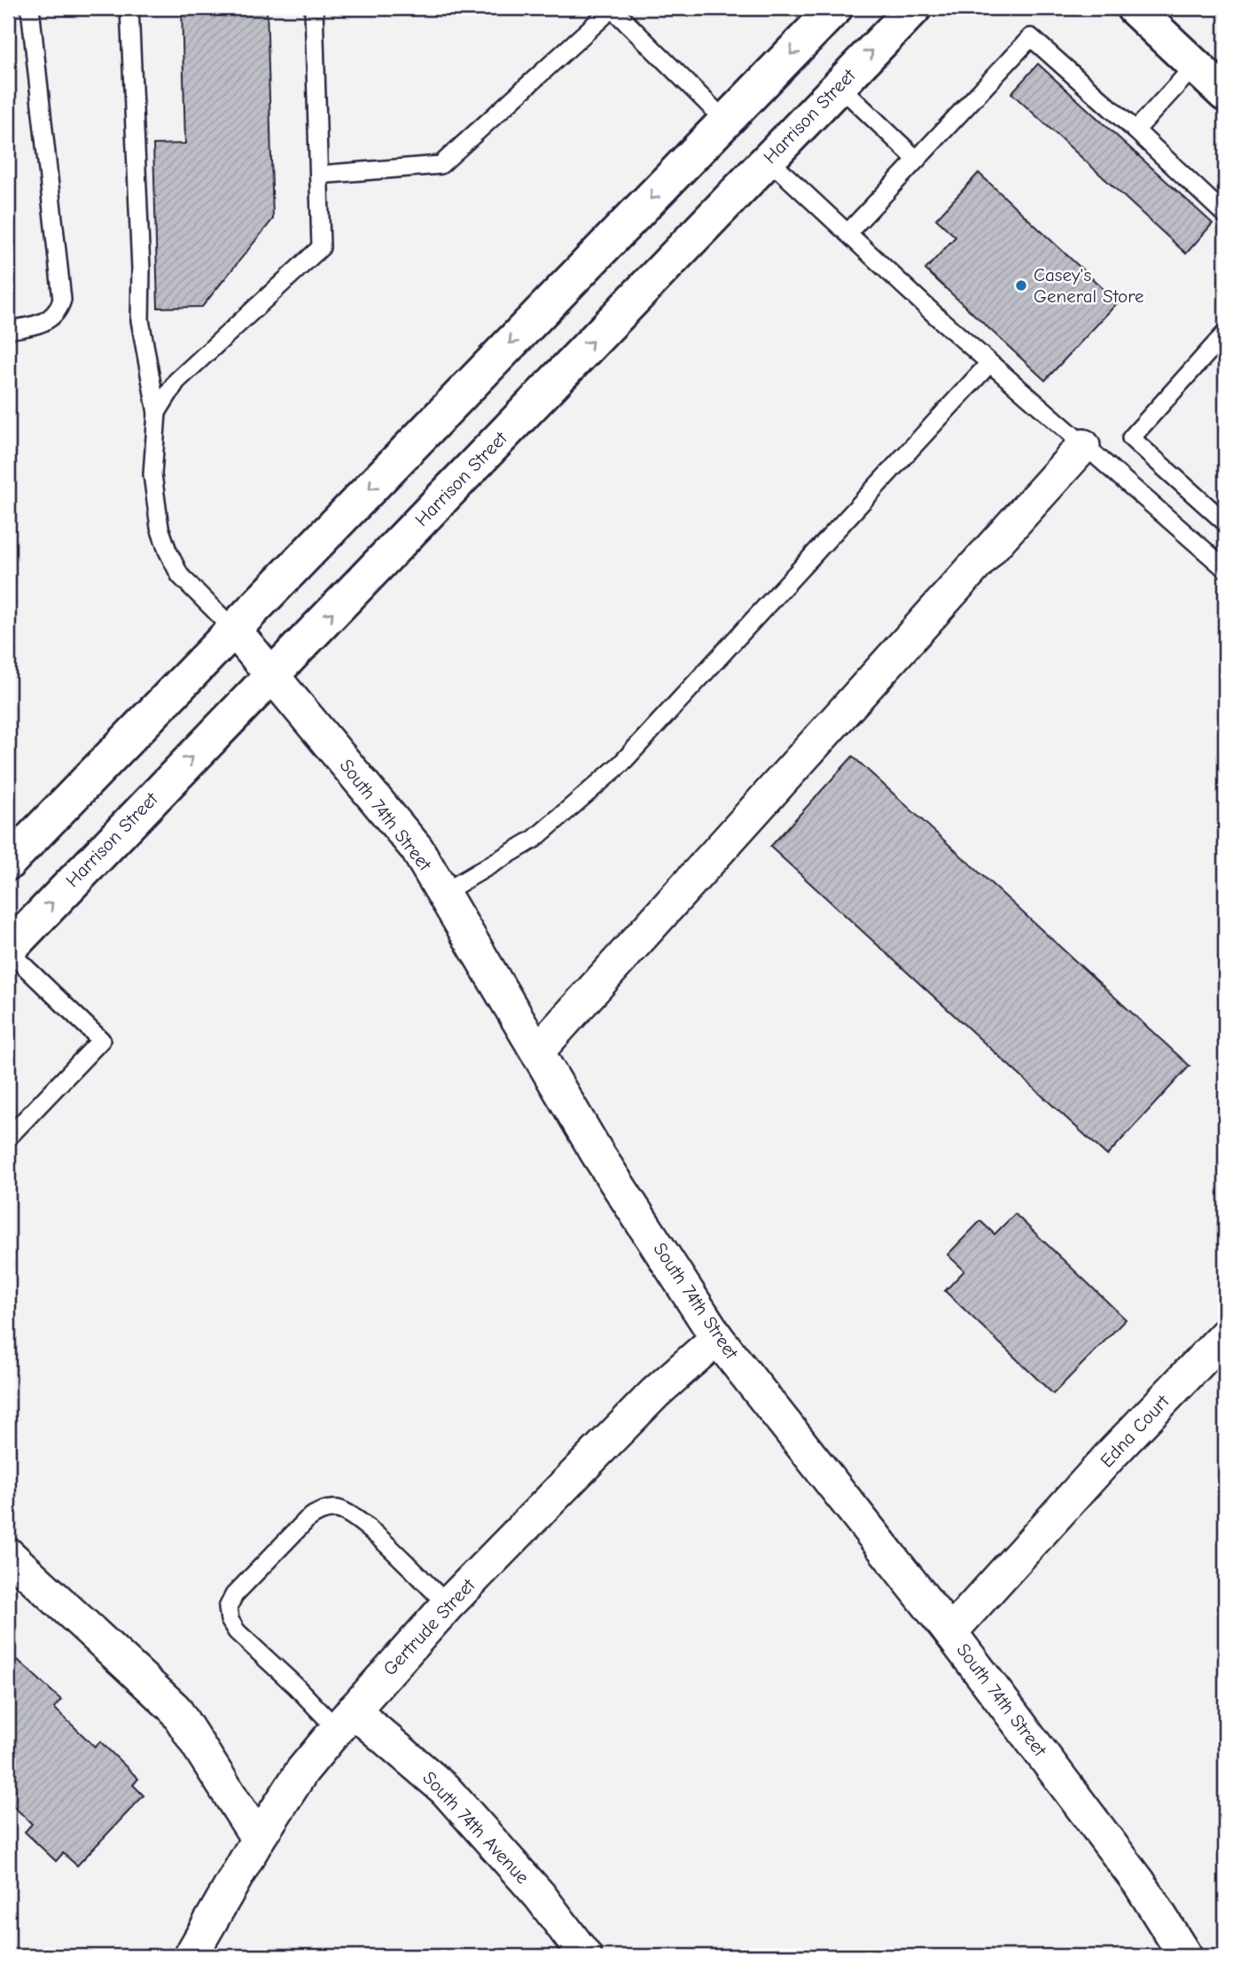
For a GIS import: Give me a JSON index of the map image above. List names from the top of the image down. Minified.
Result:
{"streets":{"main road":["Harrison Street"],"street":["South 74th Street","Edna Court","Gertrude Street","South 74th Avenue"]},"crossings":[["Harrison Street","South 74th Street"],["South 74th Street","Edna Court"],["South 74th Street","Gertrude Street"],["Gertrude Street","South 74th Avenue"]],"places":["Casey's General Store"]}
